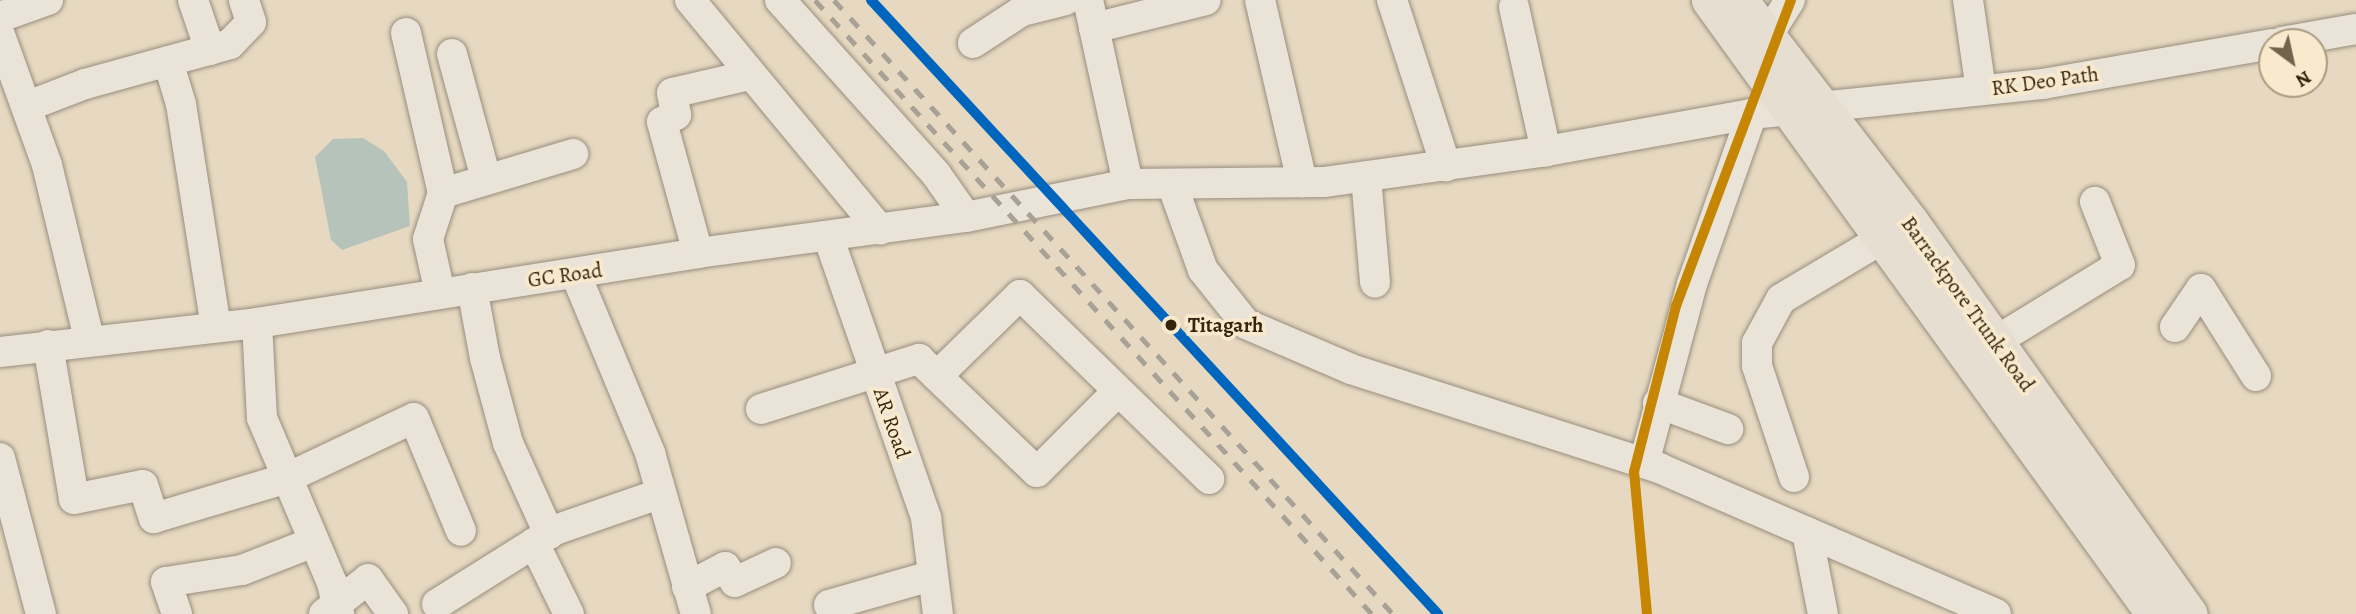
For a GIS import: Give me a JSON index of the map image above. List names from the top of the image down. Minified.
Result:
{"streets":{"main road":["Barrackpore Trunk Road"],"street":["RK Deo Path","GC Road","AR Road"]},"crossings":[["RK Deo Path","GC Road"],["RK Deo Path","Barrackpore Trunk Road"],["GC Road","AR Road"]],"places":["Titagarh"],"north":"bottom right"}
